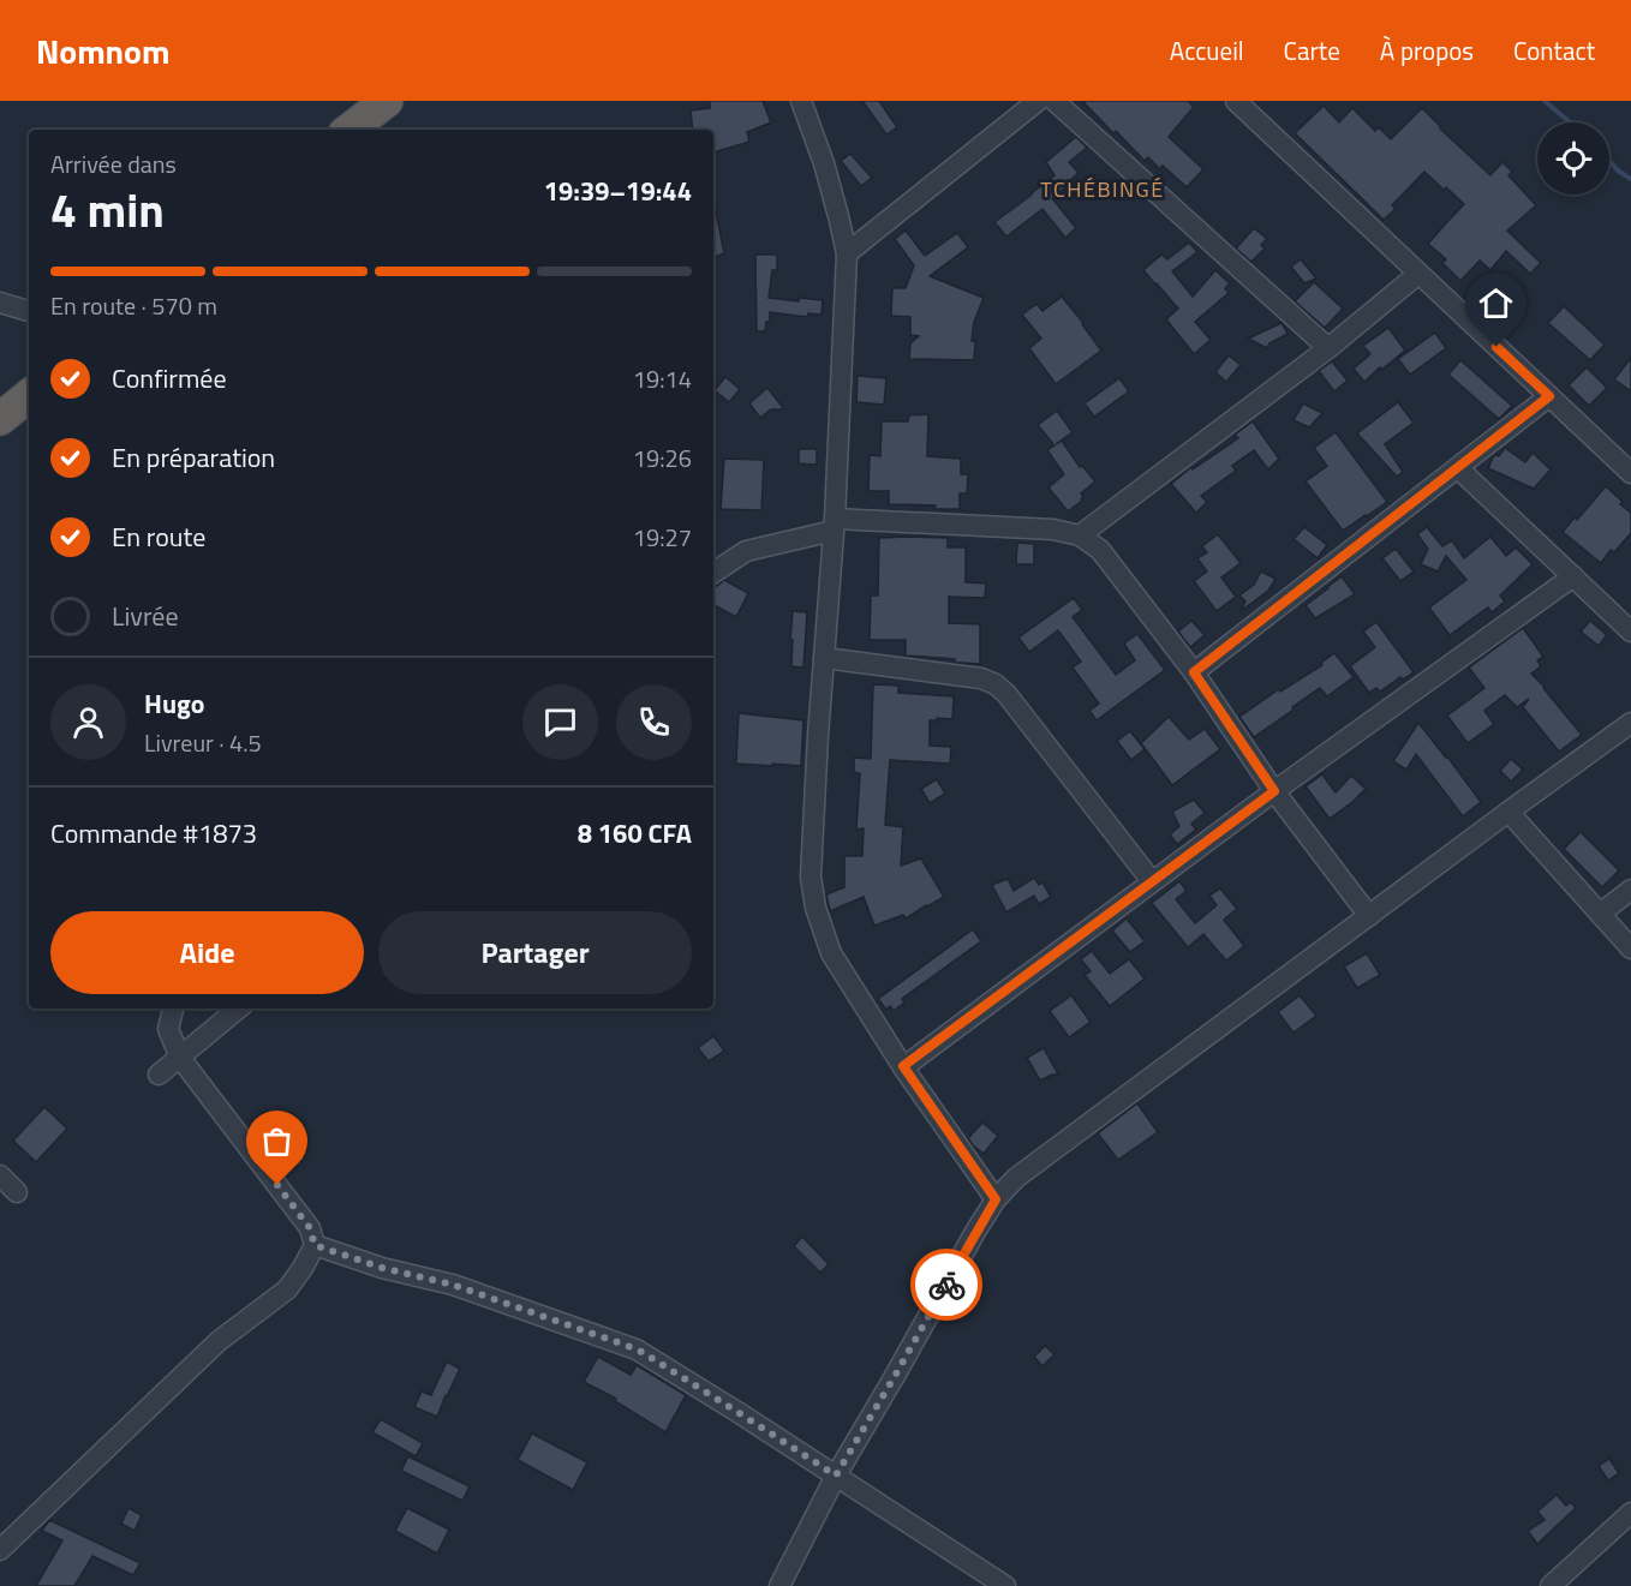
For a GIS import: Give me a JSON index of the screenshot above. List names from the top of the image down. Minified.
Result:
{"districts":["TCHÉBINGÉ"],"page":{"header":"Nomnom","nav":["Accueil","Carte","À propos","Contact"],"heading":["4 min","Arrivée dans","19:39–19:44"],"panel":["Hugo","Livreur · 4.5","Commande #1873","8 160 CFA"],"bar":"En route · 570 m","list":[["Confirmée","19:14"],["En préparation","19:26"],["En route","19:27"],"Livrée"],"buttons":["Aide","Partager"]}}
